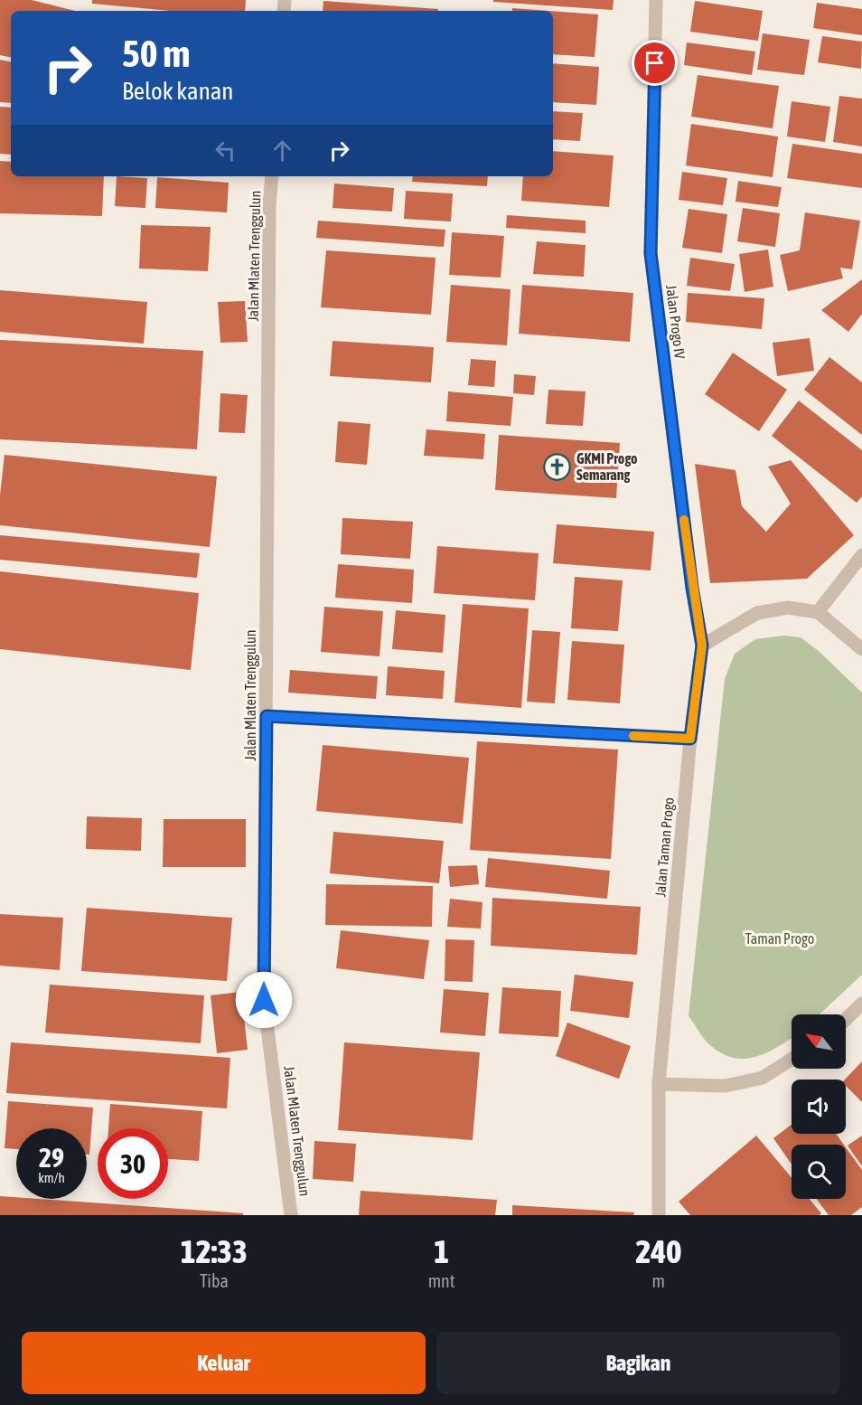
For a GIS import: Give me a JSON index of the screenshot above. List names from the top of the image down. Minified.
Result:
{"streets":{"street":["Jalan Mlaten Trenggulun","Jalan Progo IV","Jalan Taman Progo"]},"crossings":[["Jalan Progo IV","Jalan Taman Progo"]],"parks":["Taman Progo"],"places":{"church":["GKMI Progo Semarang"]},"north":"top left","page":{"turn":["50 m","Belok kanan"],"speed":"29 km/h","limit":"30","eta":["12:33","Tiba","1","mnt","240","m"],"buttons":["Keluar","Bagikan"]}}
